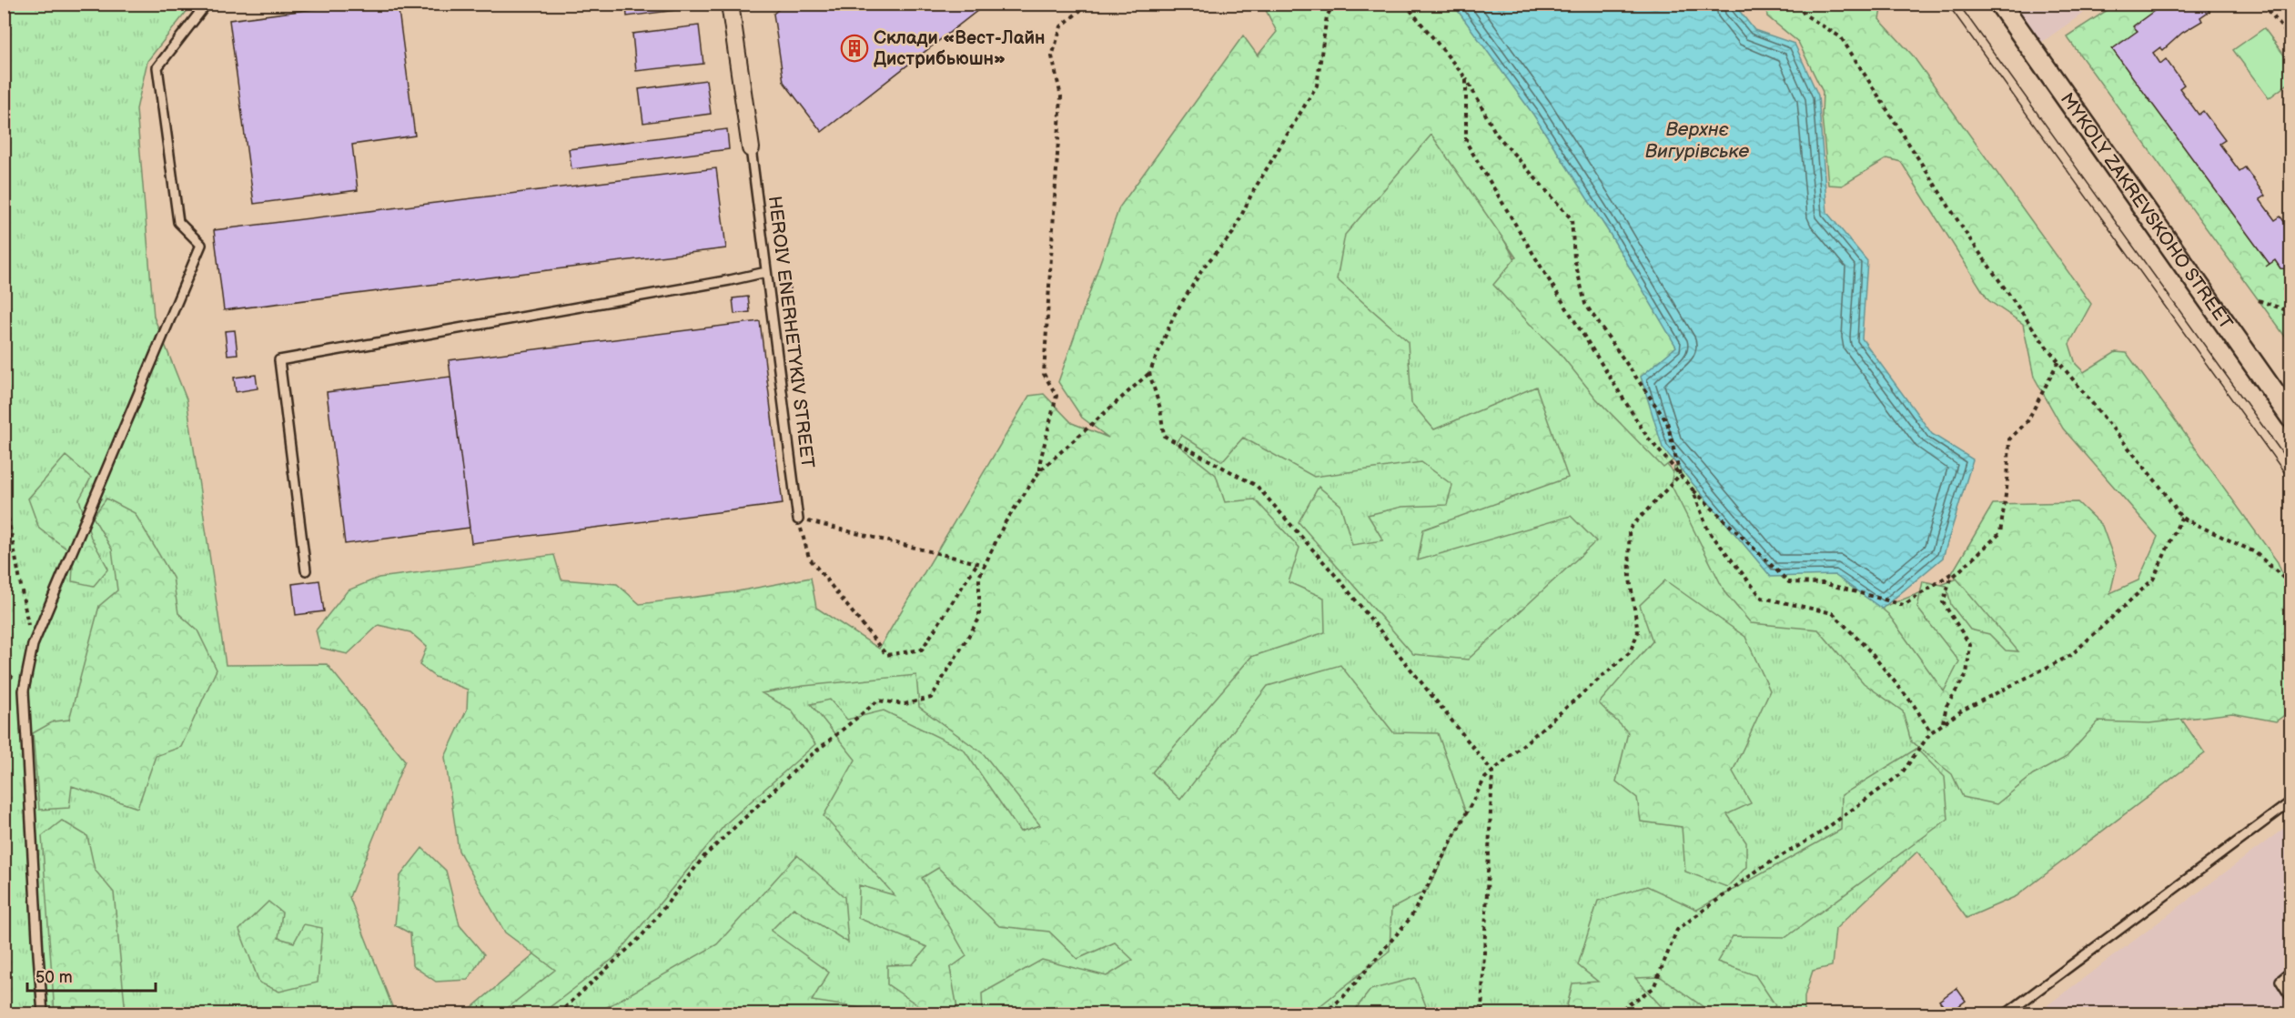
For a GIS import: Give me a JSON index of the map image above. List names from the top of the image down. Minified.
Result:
{"streets":{"street":["MYKOLY ZAKREVSKOHO STREET"],"lane":["HEROIV ENERHETYKIV STREET"]},"water":["Верхнє Вигурівське"],"places":{"building":["Склади «Вест-Лайн Дистрибьюшн»"]},"scale_bar":"50 m"}
